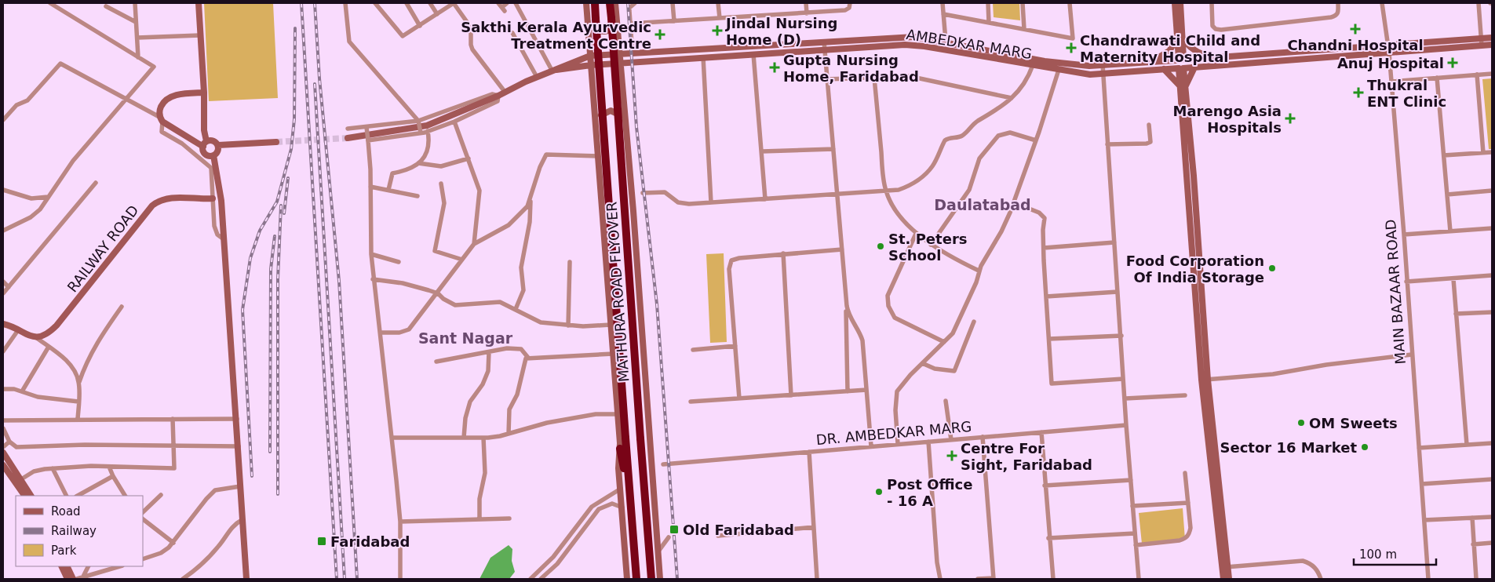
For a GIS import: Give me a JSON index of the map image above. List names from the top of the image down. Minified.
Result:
{"streets":{"highway":["MATHURA ROAD FLYOVER"],"street":["AMBEDKAR MARG","RAILWAY ROAD","MAIN BAZAAR ROAD","DR. AMBEDKAR MARG"]},"crossings":[["AMBEDKAR MARG","MAIN BAZAAR ROAD"]],"districts":["Daulatabad","Sant Nagar"],"places":{"health":["Chandni Hospital","Jindal Nursing Home (D)","Sakthi Kerala Ayurvedic Treatment Centre","Chandrawati Child and Maternity Hospital","Anuj Hospital","Gupta Nursing Home, Faridabad","Thukral ENT Clinic","Marengo Asia Hospitals","Centre For Sight, Faridabad"],"other":["St. Peters School","Food Corporation Of India Storage","OM Sweets","Sector 16 Market","Post Office - 16 A"],"transit":["Old Faridabad","Faridabad"]},"legend":["Road","Railway","Park"],"scale_bar":"100 m"}
